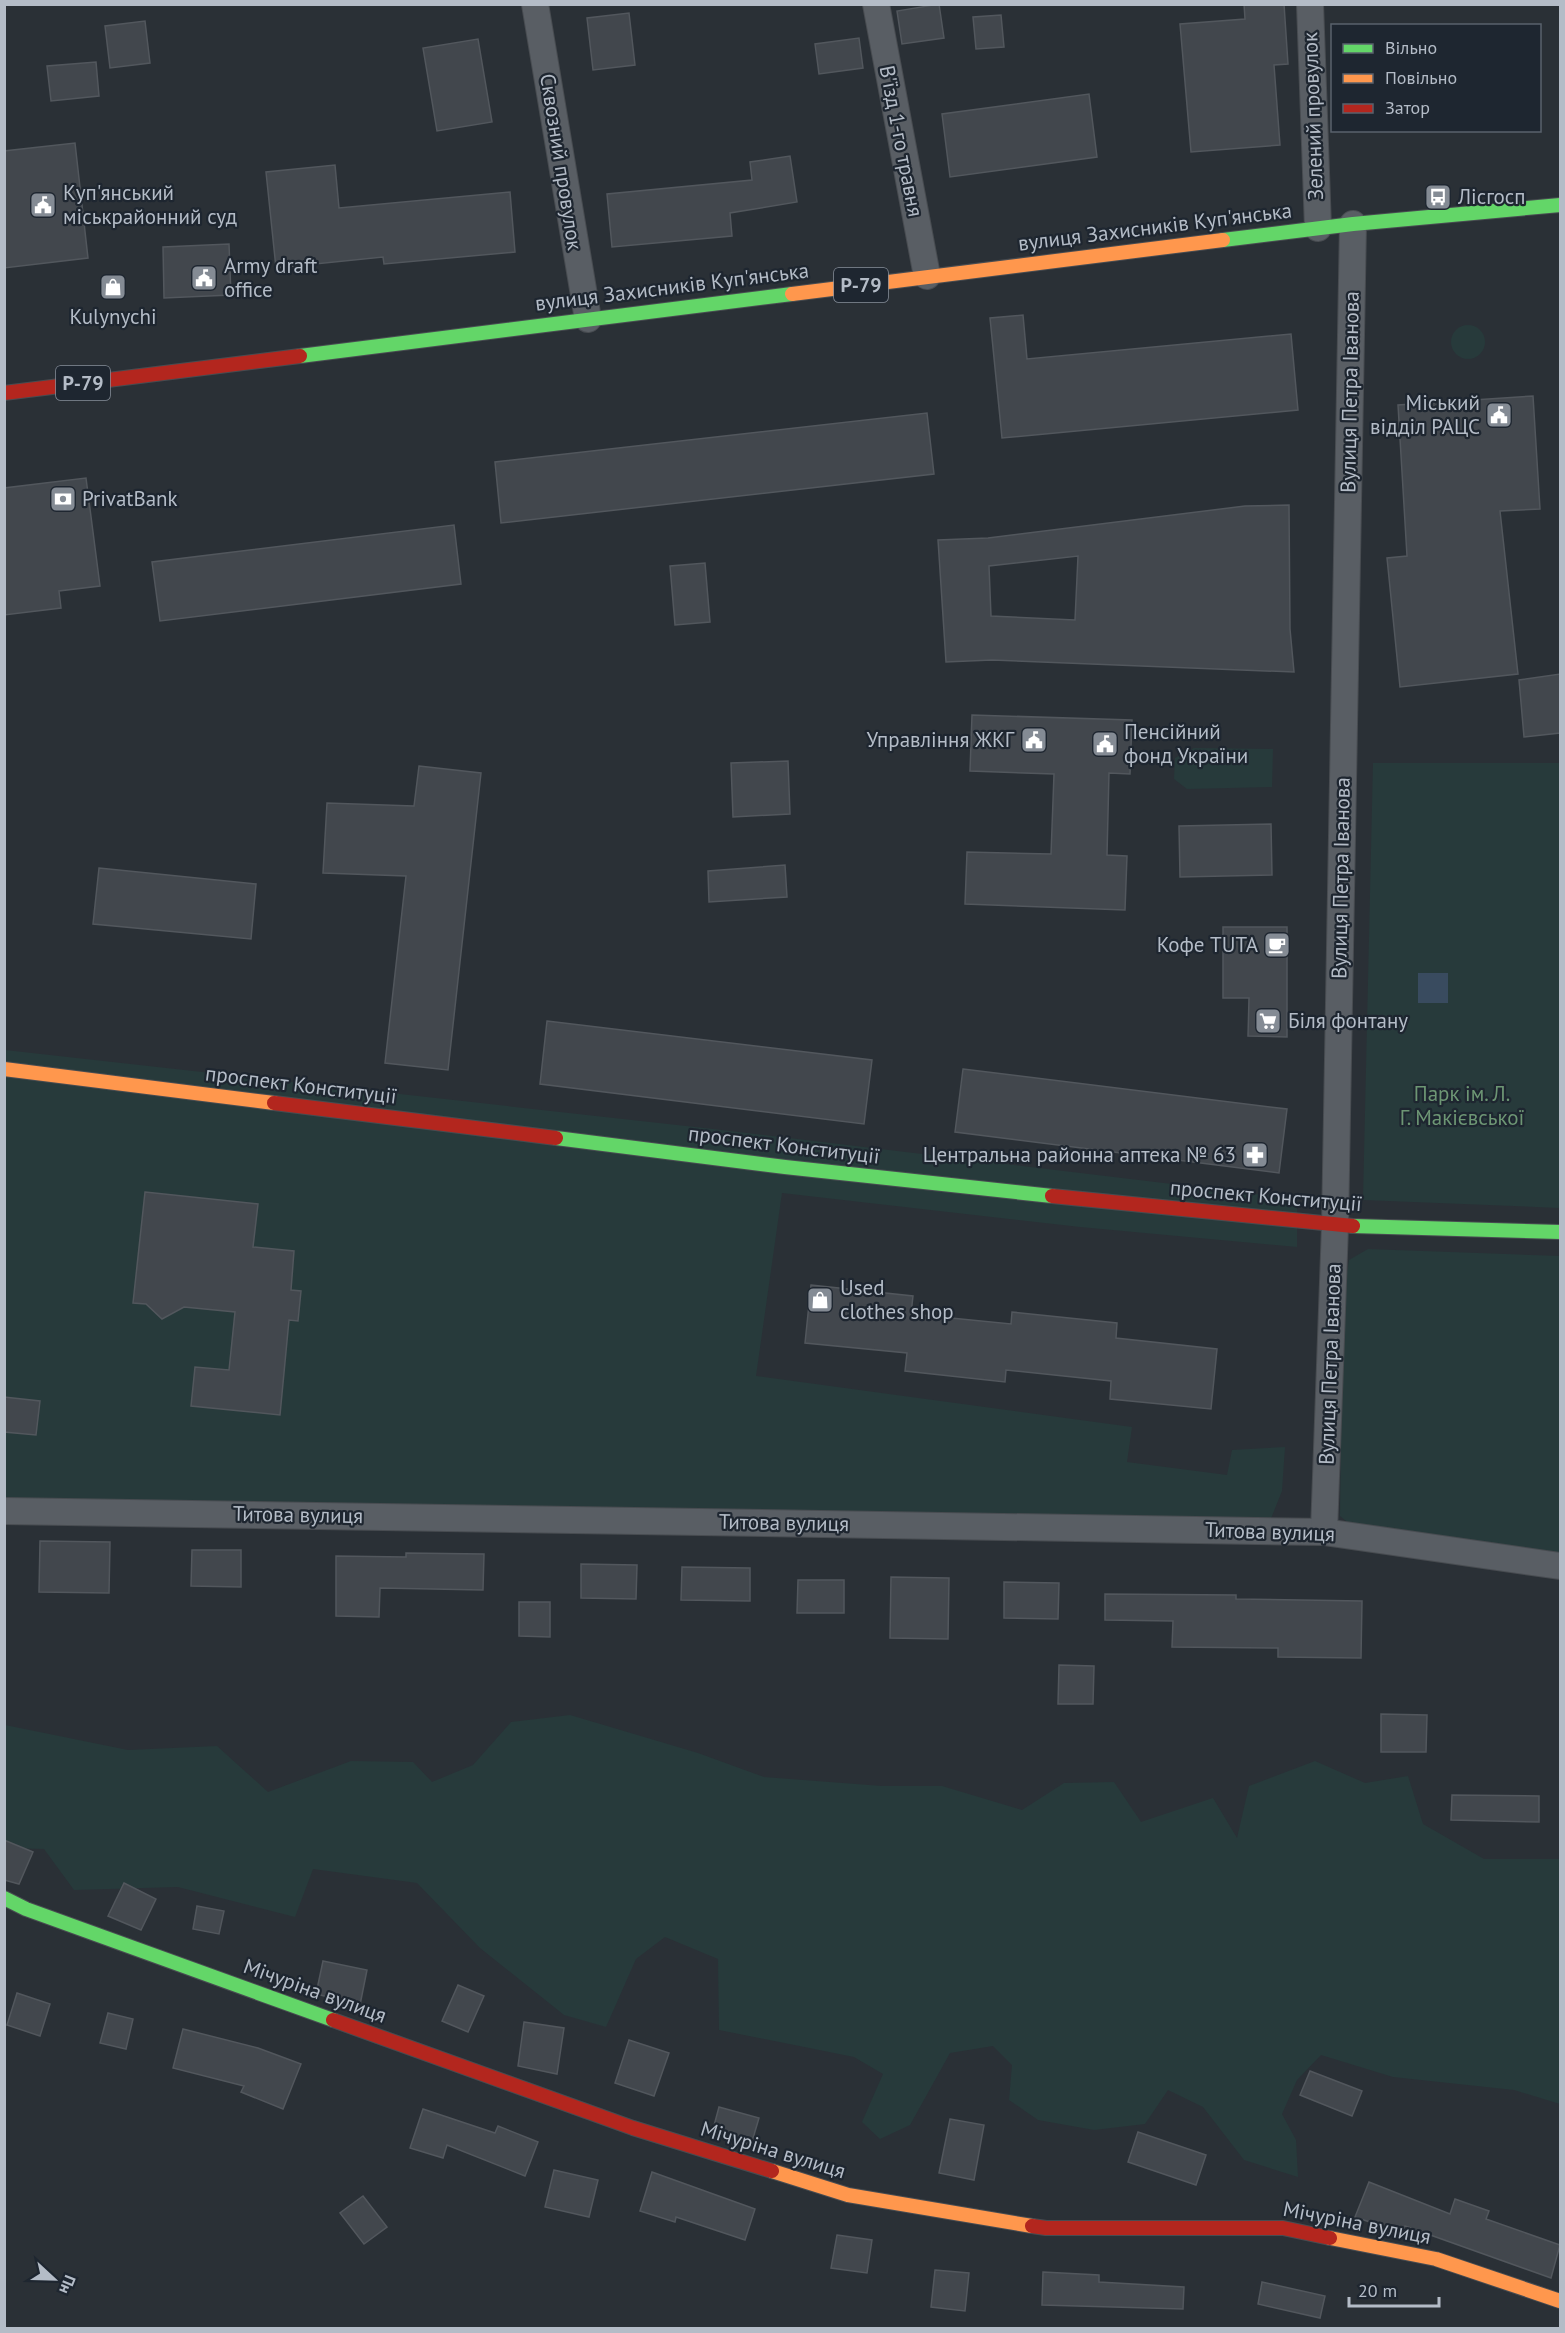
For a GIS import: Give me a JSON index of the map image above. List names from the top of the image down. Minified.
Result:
{"streets":{"main road":["вулиця Захисників Куп'янська","Р-79","проспект Конституції","Мічуріна вулиця"],"street":["Зелений провулок","В'їзд 1-го травня","Сквозний провулок","Вулиця Петра Іванова","Титова вулиця"]},"crossings":[["Зелений провулок","вулиця Захисників Куп'янська"],["В'їзд 1-го травня","вулиця Захисників Куп'янська"],["Сквозний провулок","вулиця Захисників Куп'янська"],["вулиця Захисників Куп'янська","Вулиця Петра Іванова"],["Вулиця Петра Іванова","проспект Конституції"],["Вулиця Петра Іванова","Титова вулиця"]],"parks":["Парк ім. Л. Г. Макієвської"],"places":{"bus stop":["Лісгосп"],"public building":["Куп'янський міськрайонний суд","Army draft office","Міський відділ РАЦС","Управління ЖКГ","Пенсійний фонд України"],"shop":["Kulynychi","Used clothes shop"],"bank":["PrivatBank"],"cafe":["Кофе TUTA"],"supermarket":["Біля фонтану"],"pharmacy":["Центральна районна аптека № 63"]},"legend":["Вільно","Повільно","Затор"],"scale_bar":"20 m","north":"right"}
